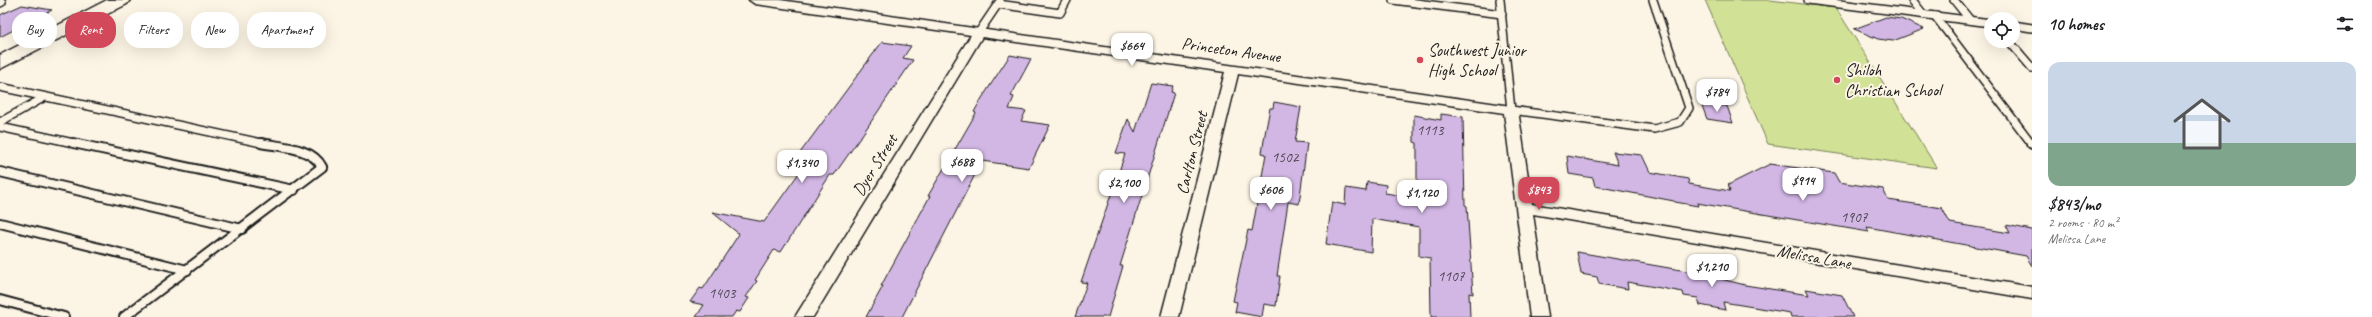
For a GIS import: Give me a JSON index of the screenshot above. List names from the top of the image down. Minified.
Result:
{"streets":{"street":["Princeton Avenue","Carlton Street","Dyer Street","Melissa Lane"]},"crossings":[["Princeton Avenue","Carlton Street"],["Princeton Avenue","Dyer Street"]],"places":["Southwest Junior High School","Shiloh Christian School"],"house_numbers":["1113","1502","1907","1107","1403"],"page":{"heading":"10 homes","chip":["Buy","Rent","Filters","New","Apartment"],"price":["$664","$784","$688","$1,340","$914","$2,100","$606","$843","$1,120","$1,210"],"list":[{"name":"$843/mo","note":"2 rooms · 80 m² · Melissa Lane"}]}}
